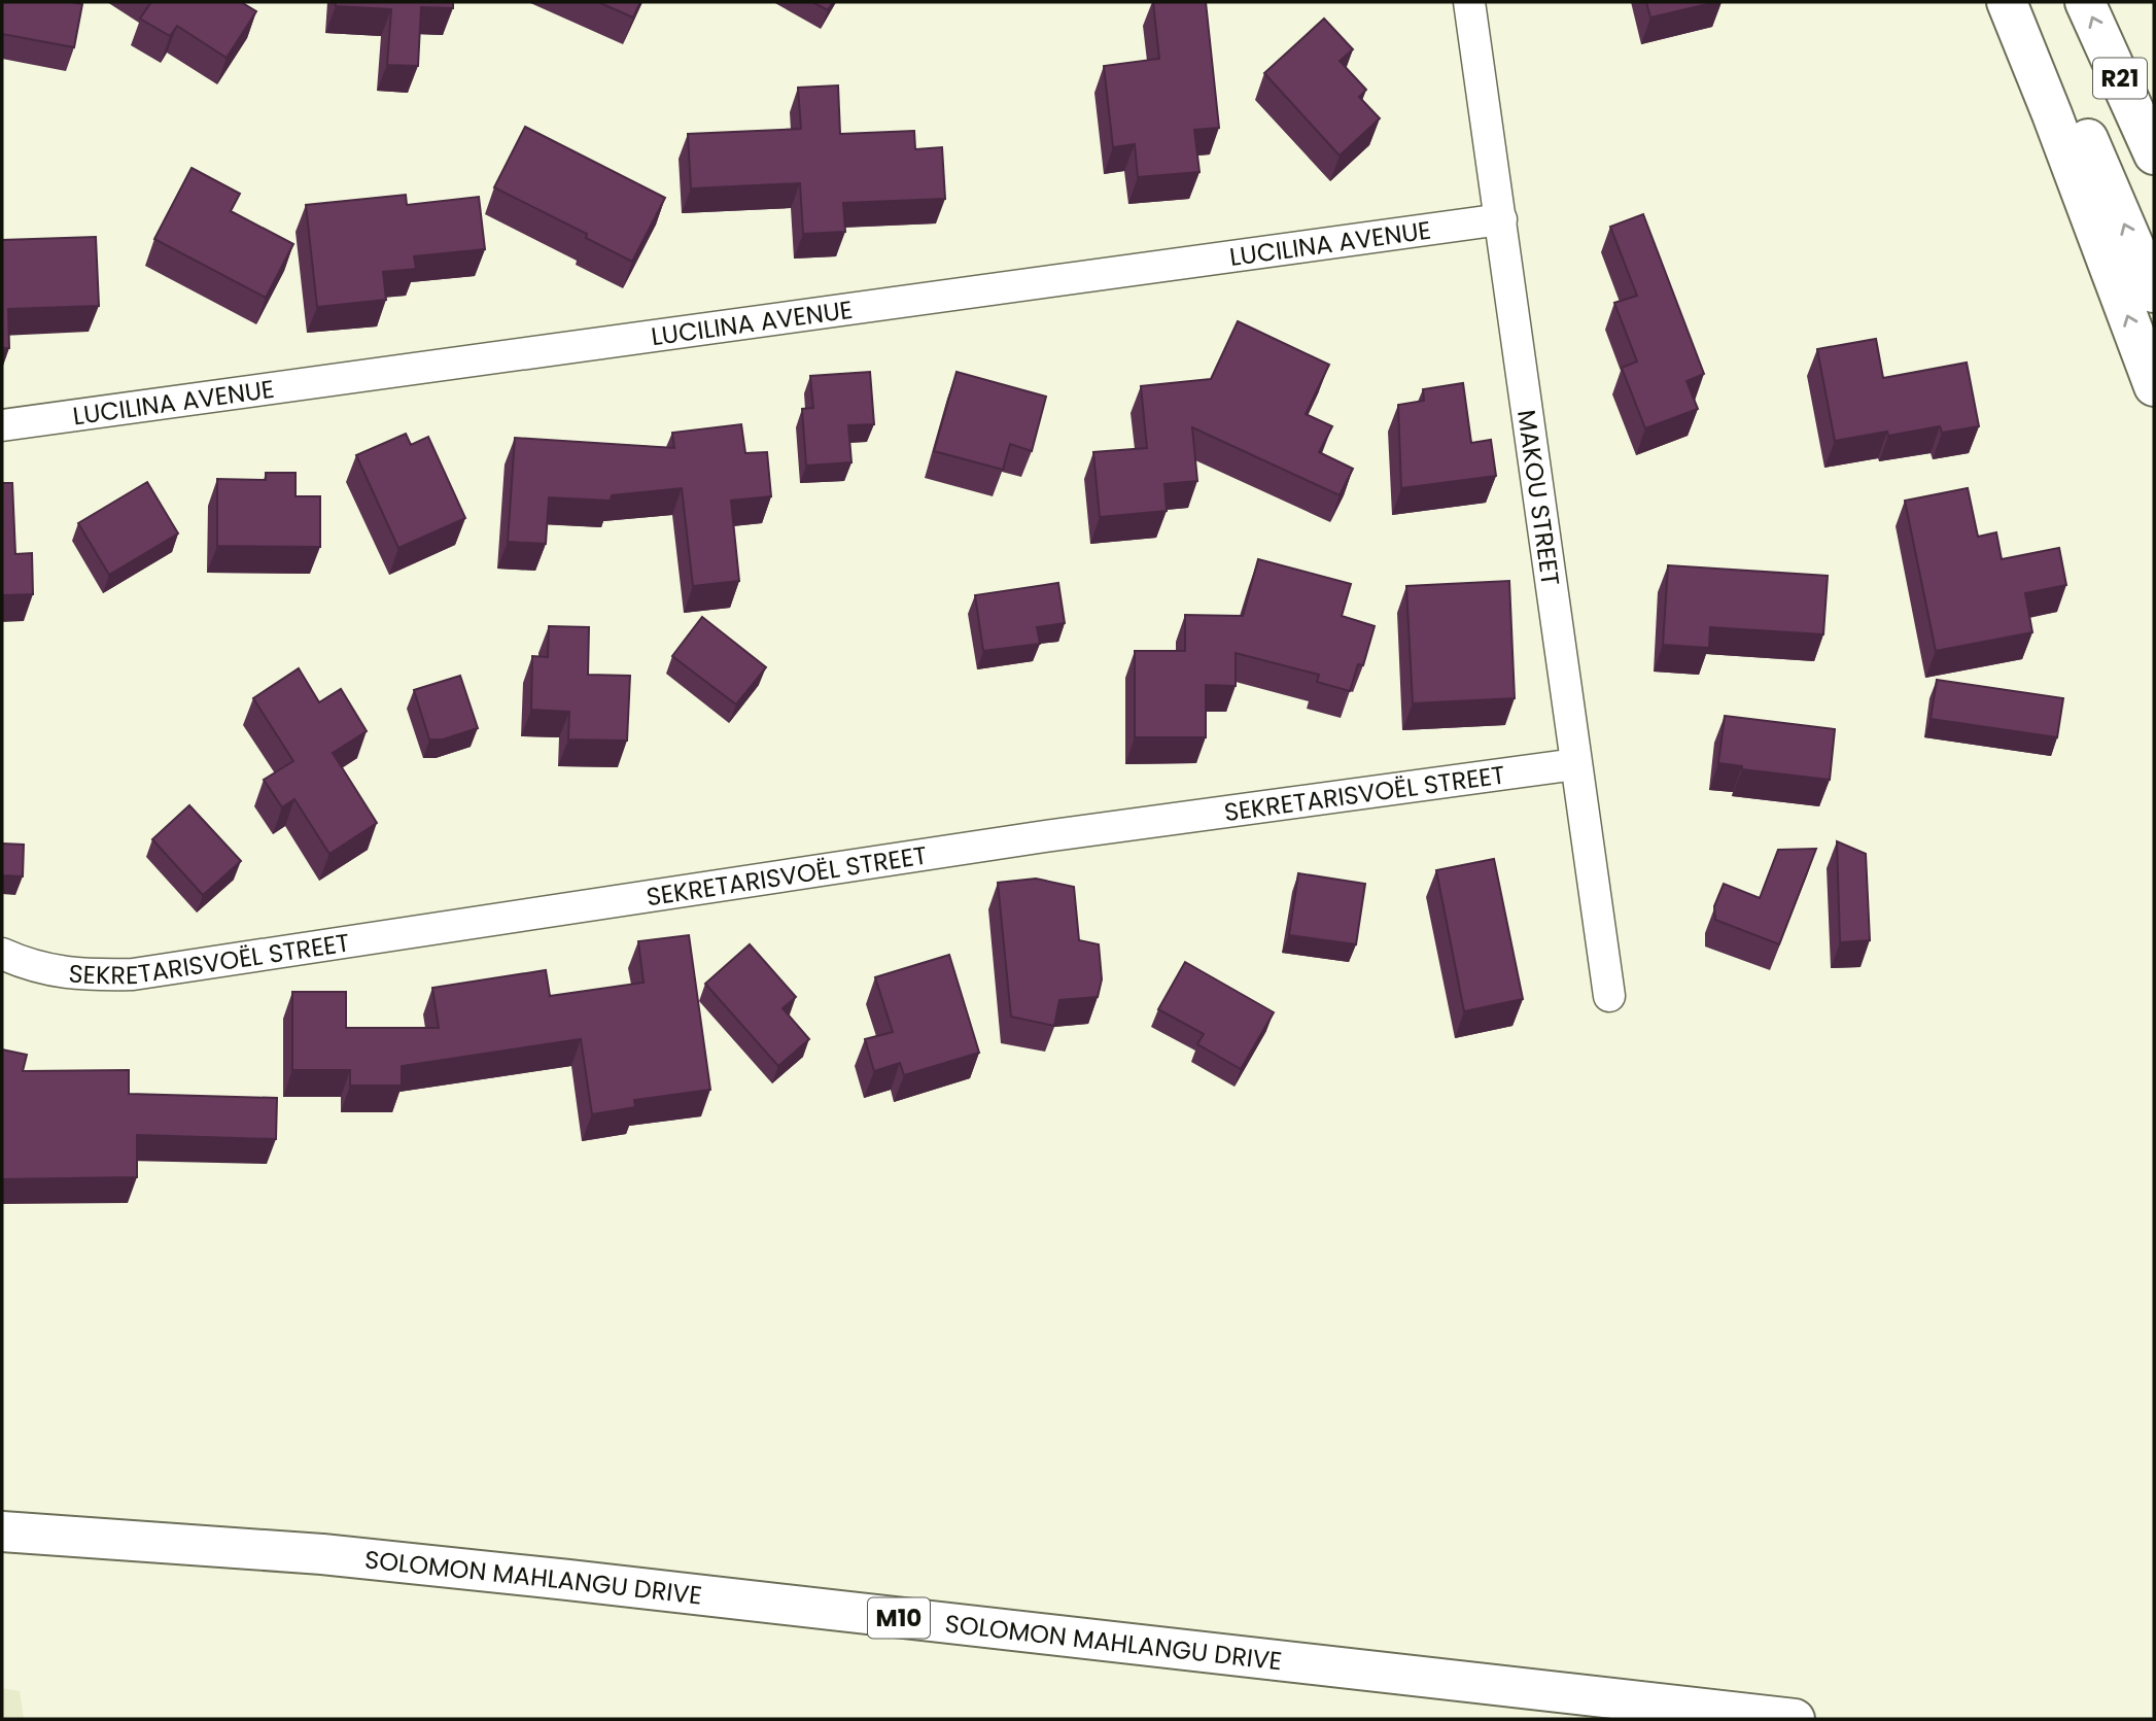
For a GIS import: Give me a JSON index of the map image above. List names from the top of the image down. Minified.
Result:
{"streets":{"main road":["R21","SOLOMON MAHLANGU DRIVE","M10"],"street":["LUCILINA AVENUE","MAKOU STREET","SEKRETARISVOËL STREET"]},"crossings":[["LUCILINA AVENUE","MAKOU STREET"],["MAKOU STREET","SEKRETARISVOËL STREET"]]}
